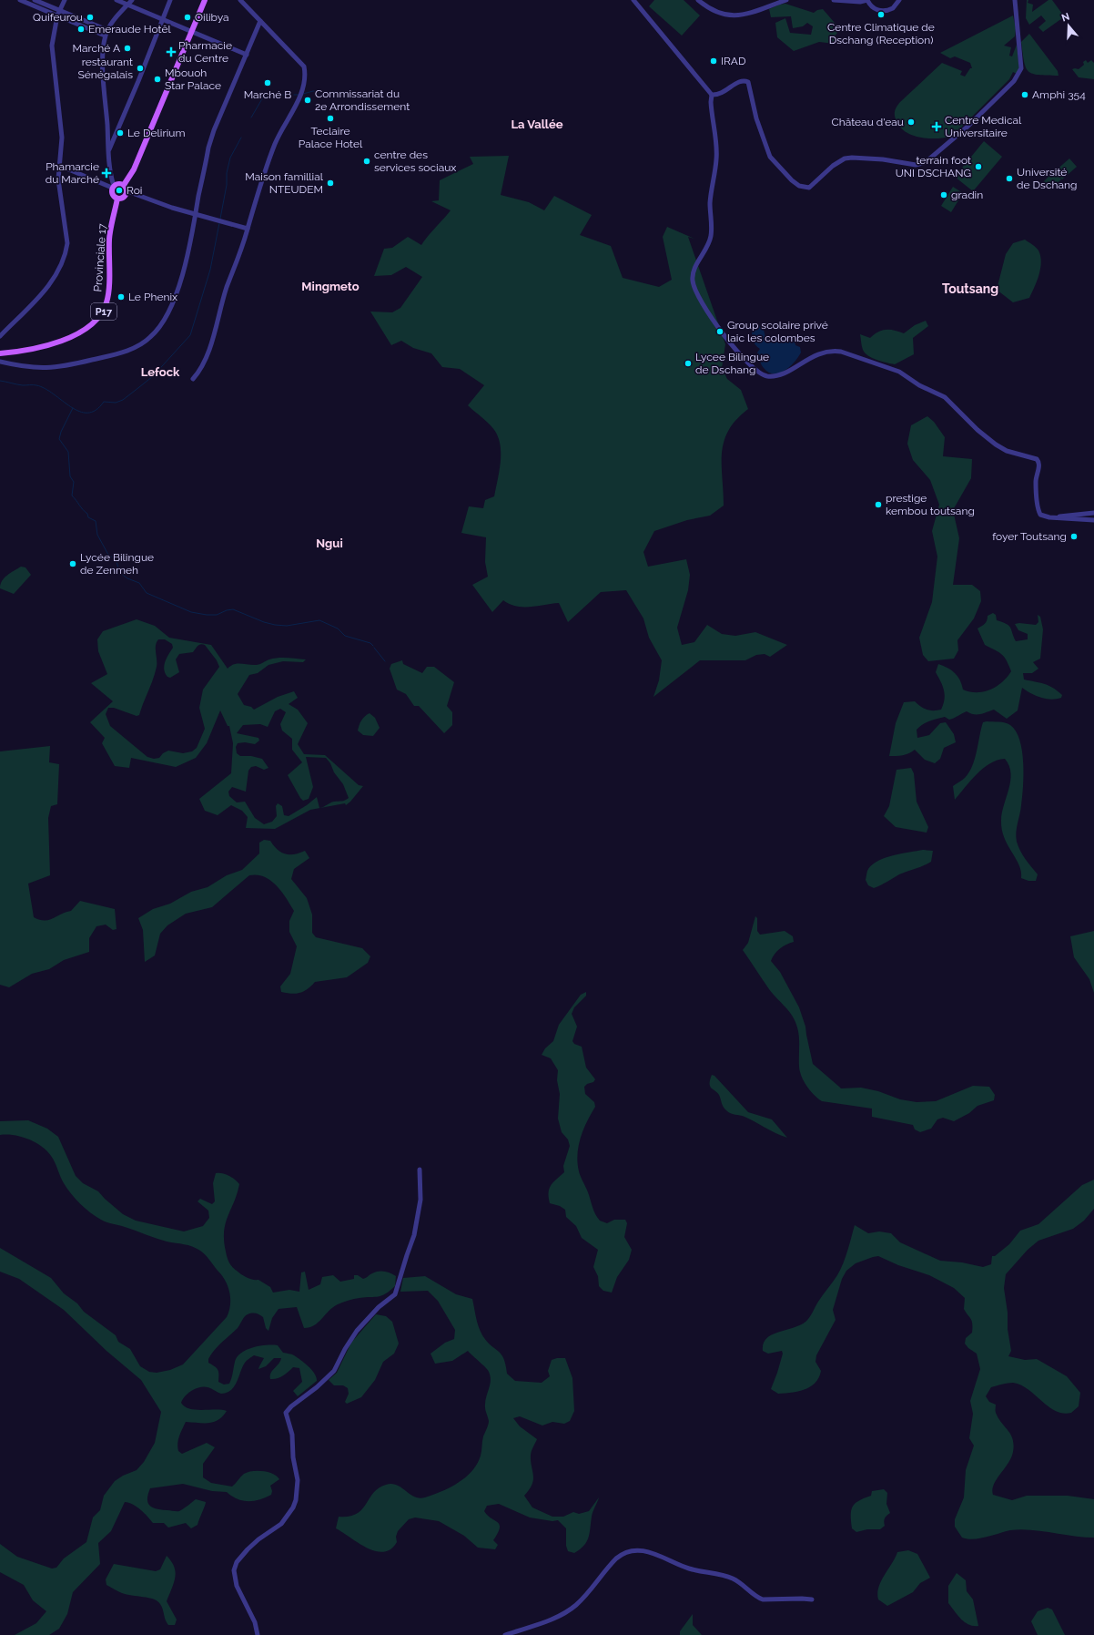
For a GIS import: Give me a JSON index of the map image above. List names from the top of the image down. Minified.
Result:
{"streets":{"main road":["Provinciale 17","P17"]},"districts":["La Vallée","Mingmeto","Toutsang","Lefock","Ngui"],"places":{"other":["Centre Climatique de Dschang (Reception)","Quifeurou","Oilibya","Emeraude Hotêl","Marché A","IRAD","restaurant Sénégalais","Mbouoh Star Palace","Marché B","Amphi 354","Commissariat du 2e Arrondissement","Teclaire Palace Hotel","Château d'eau","Le Delirium","centre des services sociaux","terrain foot UNI DSCHANG","Université de Dschang","Maison famillial NTEUDEM","Roi","gradin","Le Phenix","Group scolaire privé laic les colombes","Lycee Bilingue de Dschang","prestige kembou toutsang","foyer Toutsang","Lycée Bilingue de Zenmeh"],"health":["Pharmacie du Centre","Centre Medical Universitaire","Phamarcie du Marché"]},"north":"top"}
